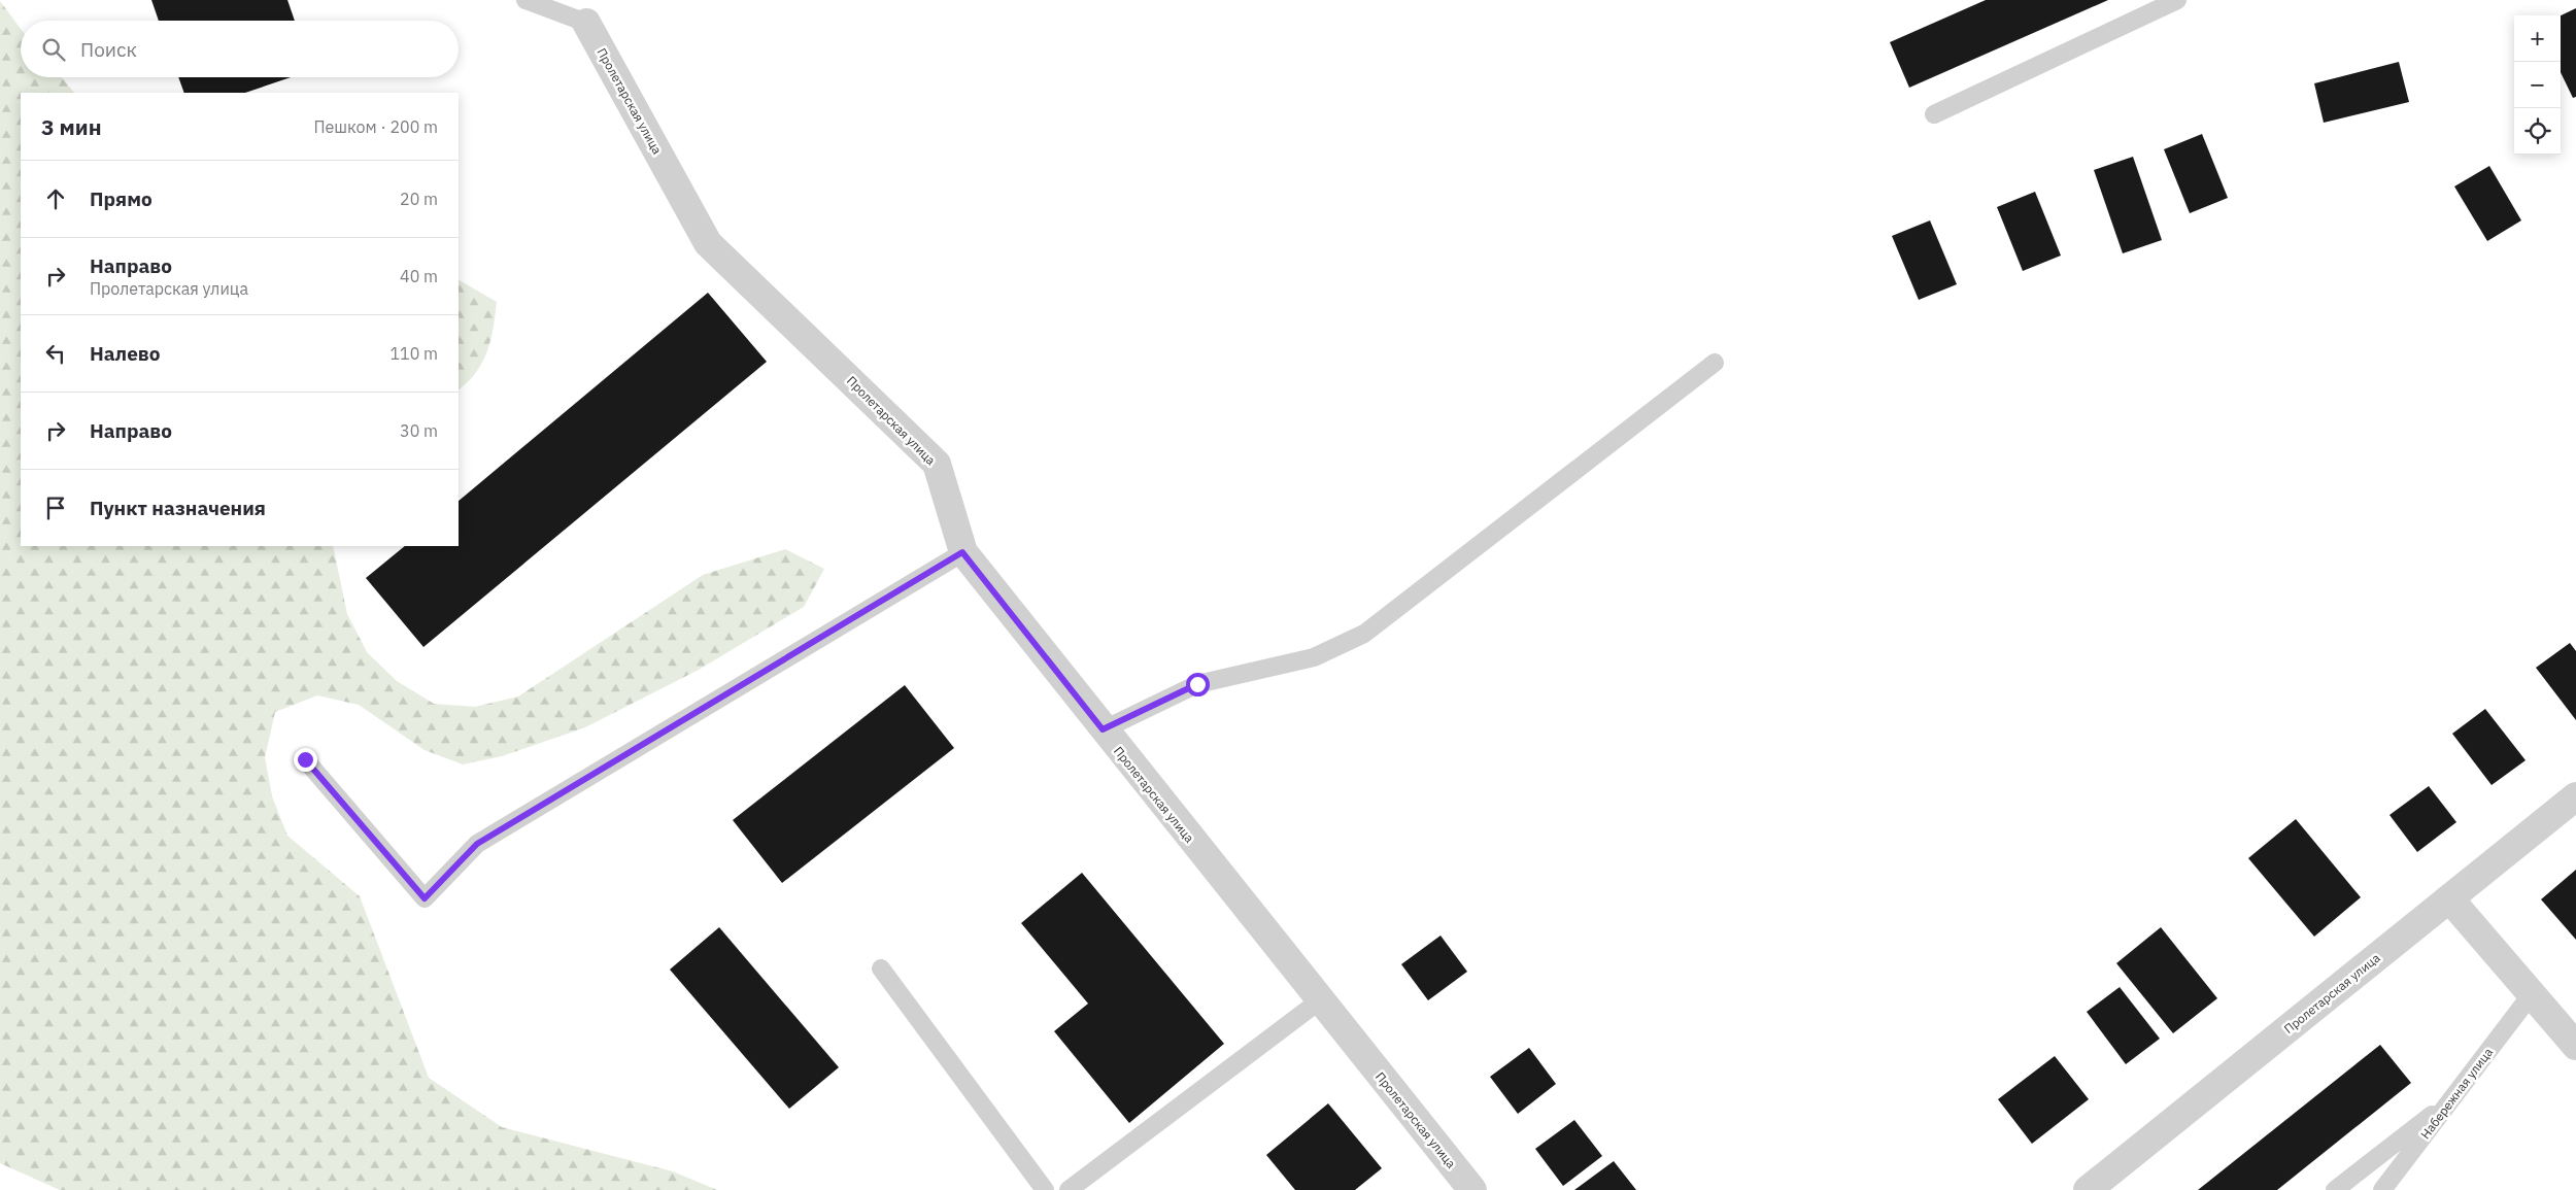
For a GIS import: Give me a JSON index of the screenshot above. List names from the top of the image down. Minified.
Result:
{"streets":{"street":["Пролетарская улица"],"lane":["Набережная улица"]},"page":{"map_buttons":["+","−"],"search":"Поиск","heading":["3 мин","Пешком · 200 m"],"list":[["Прямо","20 m"],["Направо","Пролетарская улица","40 m"],["Налево","110 m"],["Направо","30 m"],"Пункт назначения"]}}
